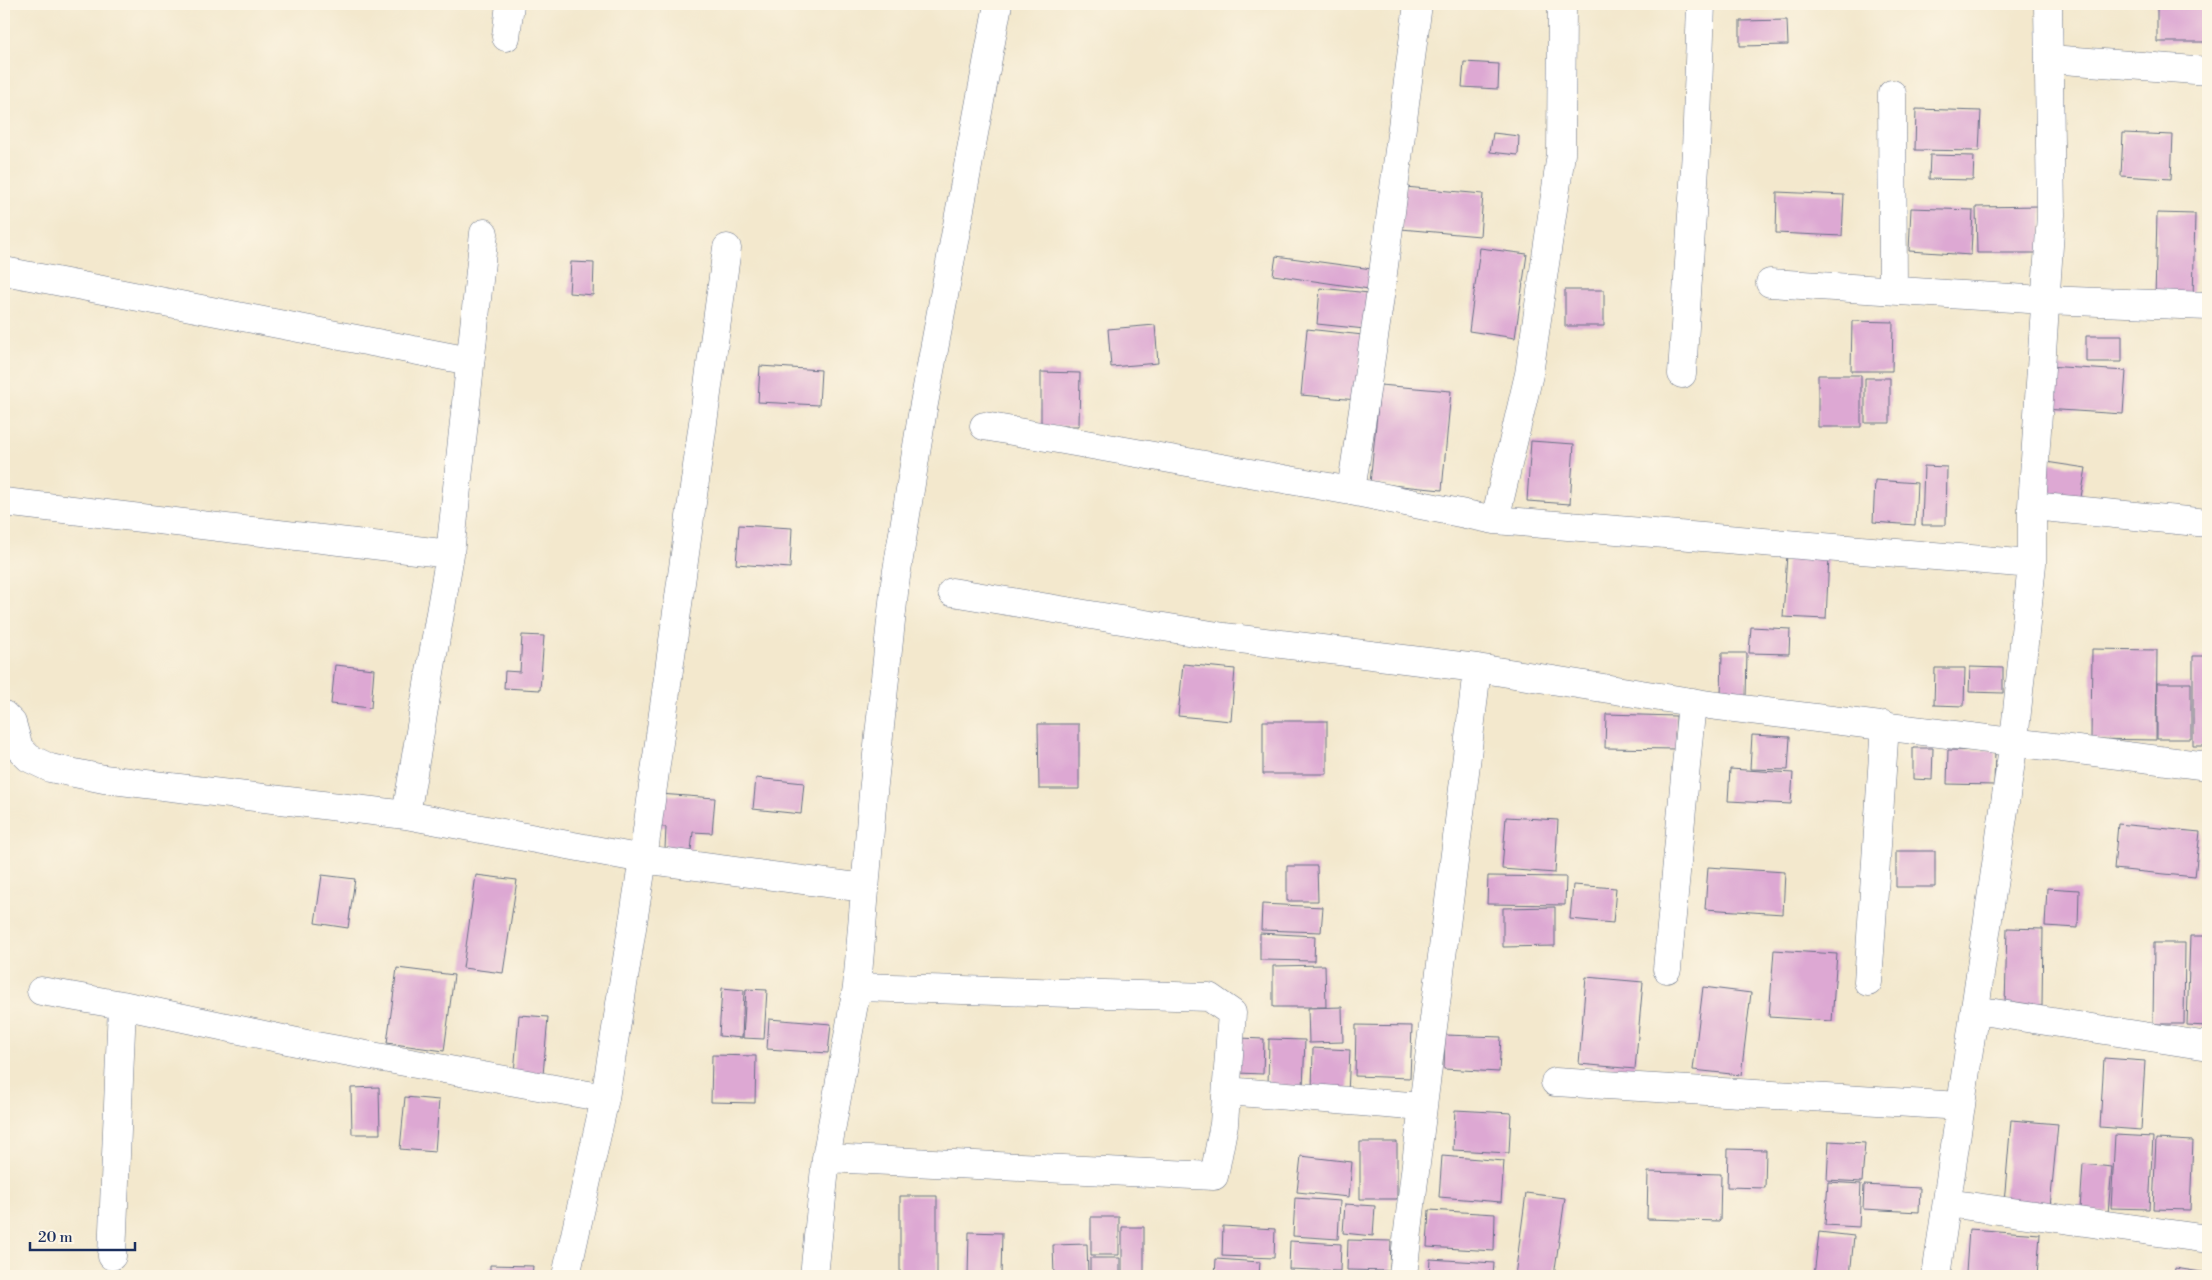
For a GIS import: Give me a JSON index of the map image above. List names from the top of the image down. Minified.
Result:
{"scale_bar":"20 m"}
